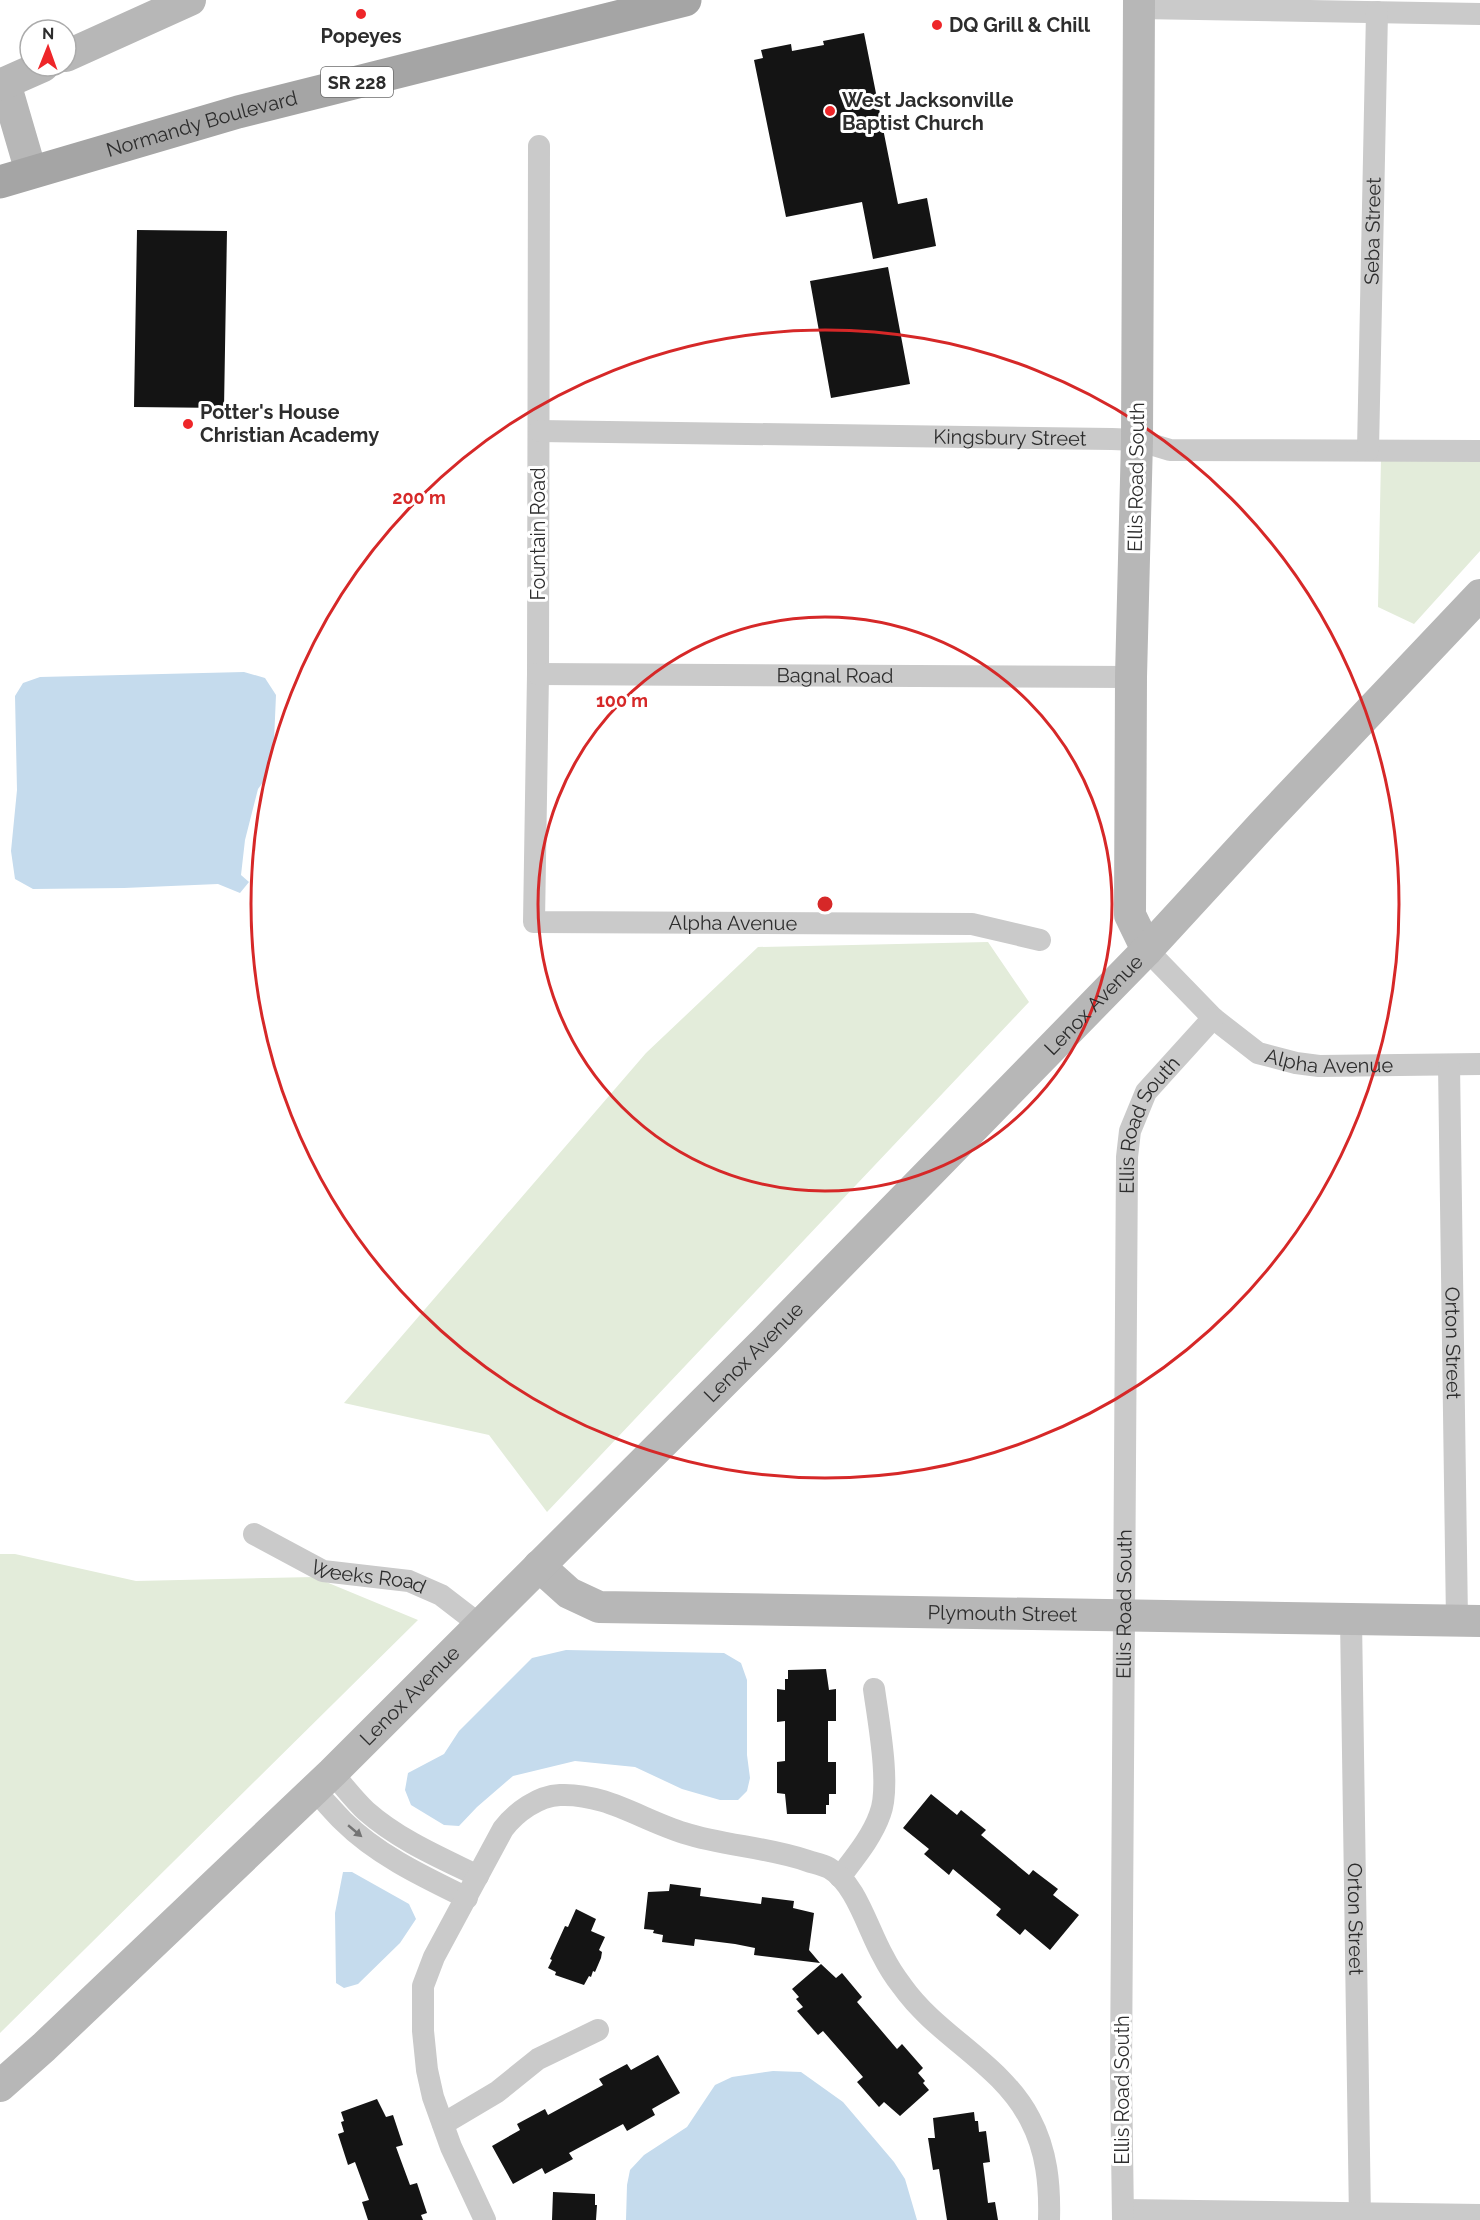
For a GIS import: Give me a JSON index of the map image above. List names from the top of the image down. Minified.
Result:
{"streets":{"main road":["SR 228","Normandy Boulevard"],"street":["Seba Street","Kingsbury Street","Ellis Road South","Fountain Road","Bagnal Road","Alpha Avenue","Lenox Avenue","Orton Street","Weeks Road","Plymouth Street"]},"crossings":[["Seba Street","Kingsbury Street"],["Kingsbury Street","Ellis Road South"],["Kingsbury Street","Fountain Road"],["Ellis Road South","Bagnal Road"],["Ellis Road South","Alpha Avenue"],["Ellis Road South","Lenox Avenue"],["Ellis Road South","Plymouth Street"],["Fountain Road","Bagnal Road"],["Fountain Road","Alpha Avenue"],["Alpha Avenue","Lenox Avenue"],["Alpha Avenue","Orton Street"],["Lenox Avenue","Weeks Road"],["Lenox Avenue","Plymouth Street"],["Orton Street","Plymouth Street"]],"places":["Popeyes","DQ Grill & Chill","West Jacksonville Baptist Church","Potter's House Christian Academy"],"north":"top","rings":["200 m","100 m"]}
